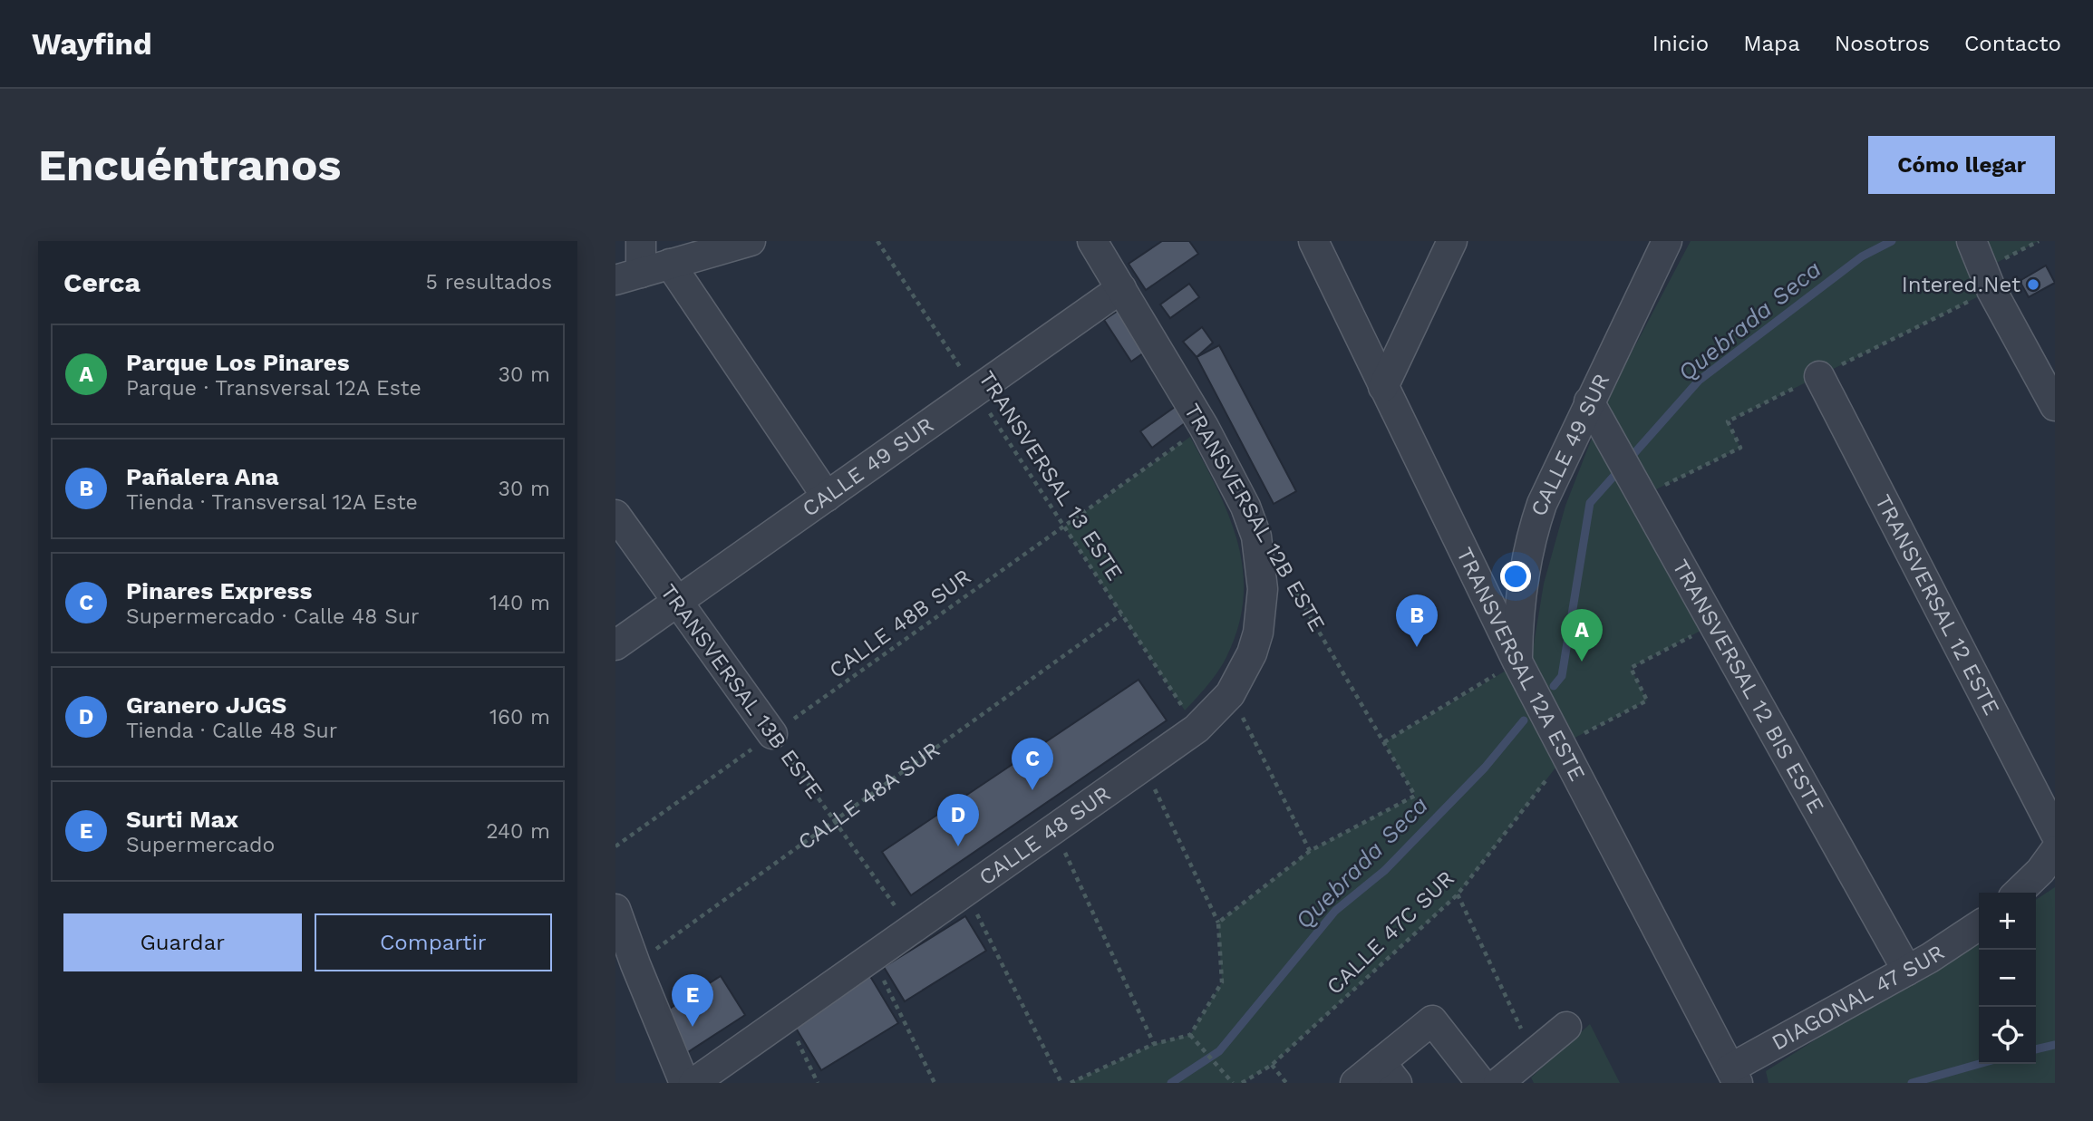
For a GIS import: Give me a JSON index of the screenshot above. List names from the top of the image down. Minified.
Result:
{"streets":{"street":["CALLE 49 SUR","TRANSVERSAL 12B ESTE","TRANSVERSAL 12 ESTE","TRANSVERSAL 12A ESTE","TRANSVERSAL 12 BIS ESTE","TRANSVERSAL 13B ESTE","CALLE 48 SUR","DIAGONAL 47 SUR"],"path":["TRANSVERSAL 13 ESTE","CALLE 48B SUR","CALLE 48A SUR","CALLE 47C SUR"]},"crossings":[["CALLE 49 SUR","TRANSVERSAL 13 ESTE"],["CALLE 49 SUR","TRANSVERSAL 12B ESTE"],["CALLE 49 SUR","TRANSVERSAL 12A ESTE"],["CALLE 49 SUR","TRANSVERSAL 12 BIS ESTE"],["CALLE 49 SUR","TRANSVERSAL 13B ESTE"],["TRANSVERSAL 13 ESTE","CALLE 48B SUR"],["TRANSVERSAL 13 ESTE","CALLE 48A SUR"],["TRANSVERSAL 13 ESTE","CALLE 48 SUR"],["TRANSVERSAL 12B ESTE","CALLE 48B SUR"],["TRANSVERSAL 12B ESTE","CALLE 48 SUR"],["CALLE 48B SUR","TRANSVERSAL 13B ESTE"],["TRANSVERSAL 12A ESTE","CALLE 47C SUR"],["TRANSVERSAL 12A ESTE","DIAGONAL 47 SUR"],["TRANSVERSAL 12 BIS ESTE","CALLE 47C SUR"],["TRANSVERSAL 12 BIS ESTE","DIAGONAL 47 SUR"],["TRANSVERSAL 13B ESTE","CALLE 48A SUR"],["TRANSVERSAL 13B ESTE","CALLE 48 SUR"]],"water":["Quebrada Seca"],"places":["Intered.Net"],"page":{"header":"Wayfind","nav":["Inicio","Mapa","Nosotros","Contacto"],"buttons":["Cómo llegar",["Guardar","Compartir"]],"title":"Encuéntranos","heading":["Cerca","5 resultados"],"list":[{"mark":"A","name":"Parque Los Pinares","note":"Parque · Transversal 12A Este","value":"30 m"},{"mark":"B","name":"Pañalera Ana","note":"Tienda · Transversal 12A Este","value":"30 m"},{"mark":"C","name":"Pinares Express","note":"Supermercado · Calle 48 Sur","value":"140 m"},{"mark":"D","name":"Granero JJGS","note":"Tienda · Calle 48 Sur","value":"160 m"},{"mark":"E","name":"Surti Max","note":"Supermercado","value":"240 m"}],"pins":["B","A","C","D","E"],"map_buttons":["+","−"]}}
